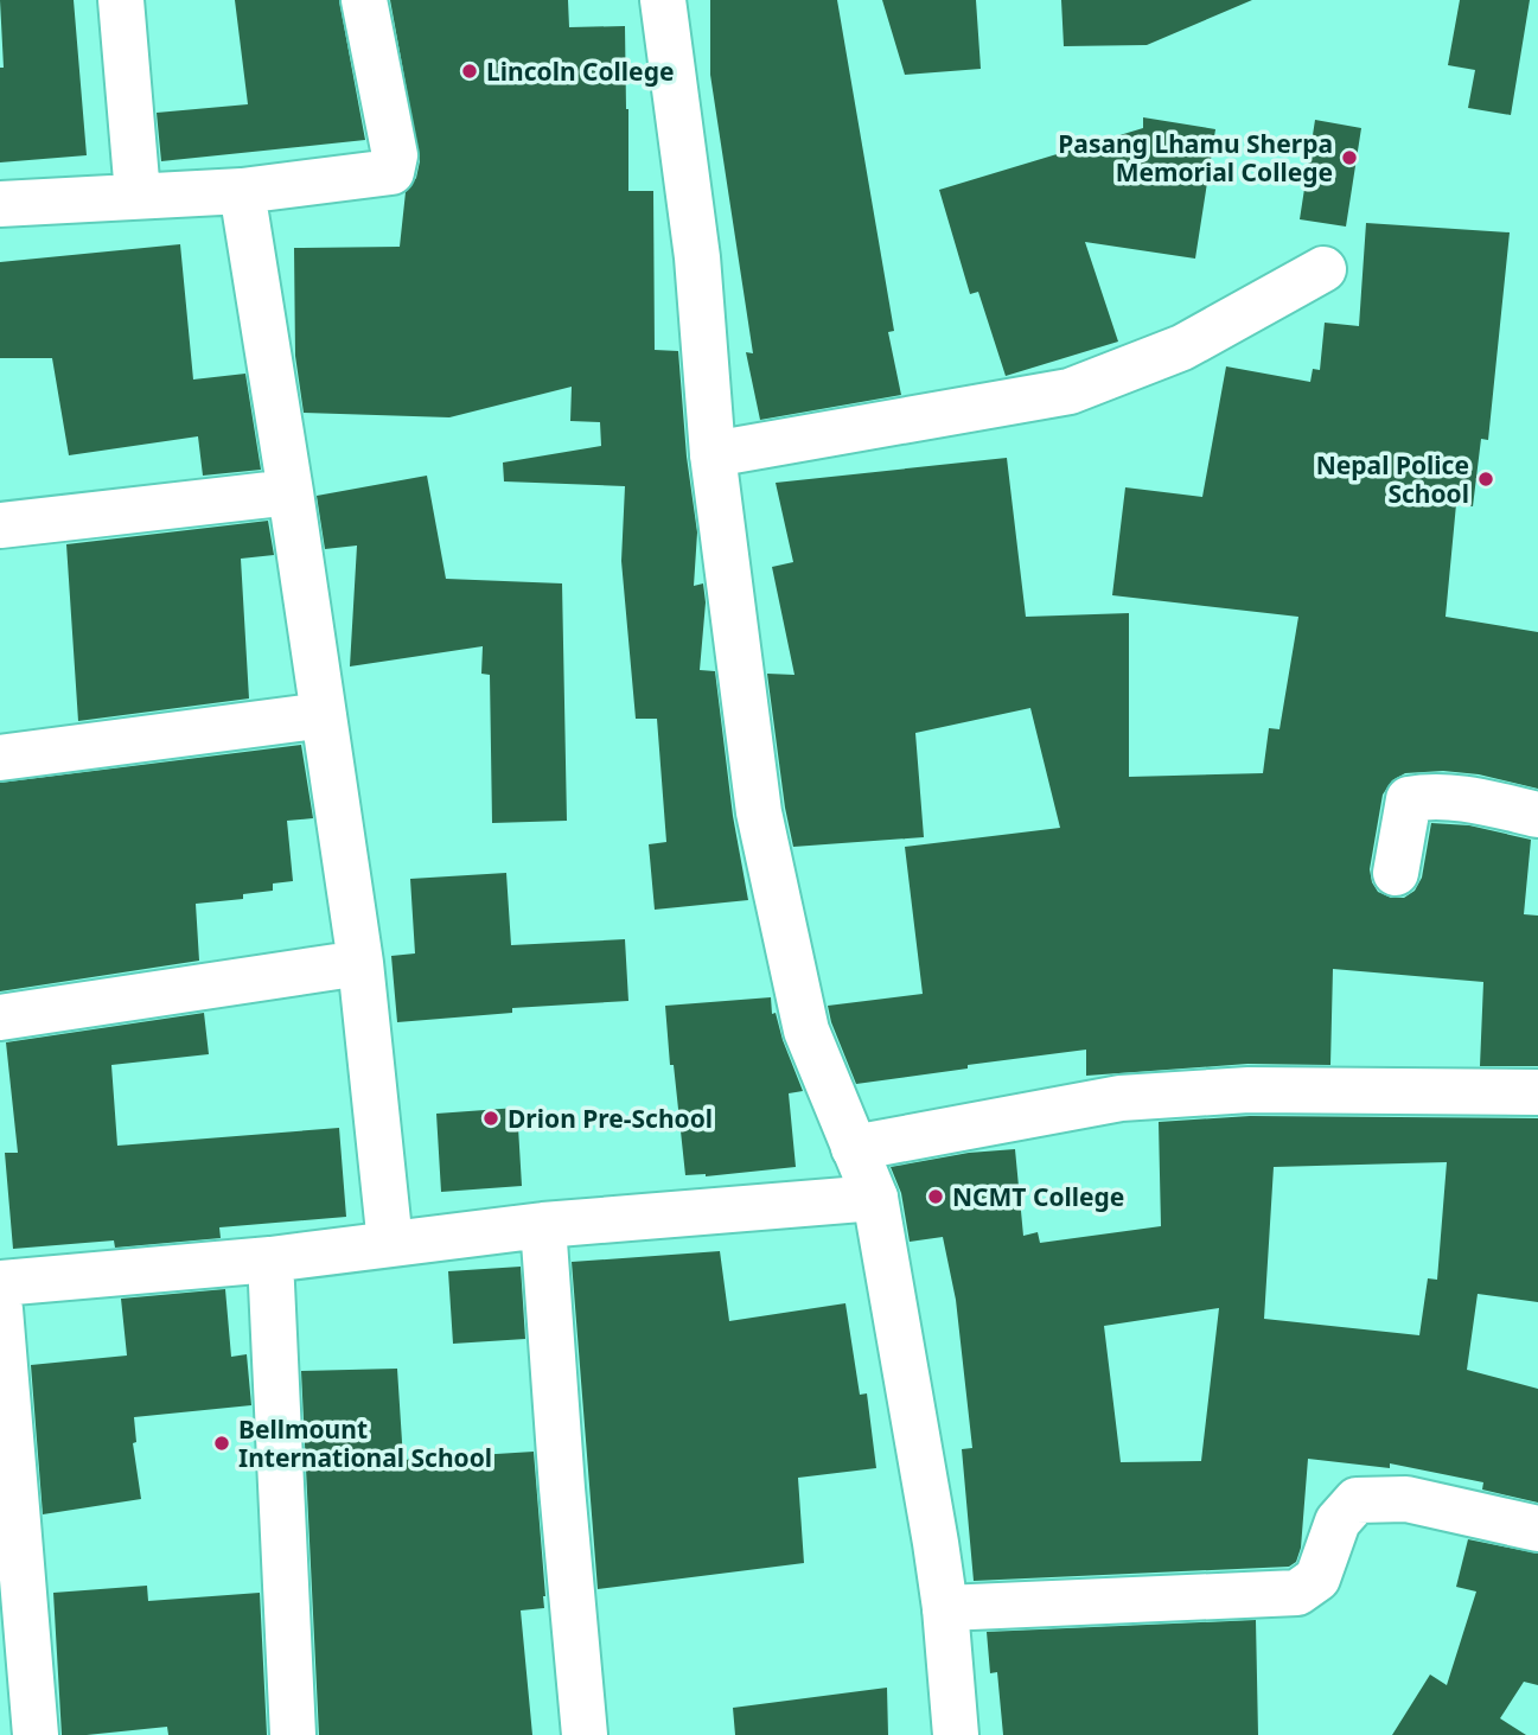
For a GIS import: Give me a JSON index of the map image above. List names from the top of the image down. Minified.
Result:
{"places":["Lincoln College","Pasang Lhamu Sherpa Memorial College","Nepal Police School","Drion Pre-School","NCMT College","Bellmount International School"]}
